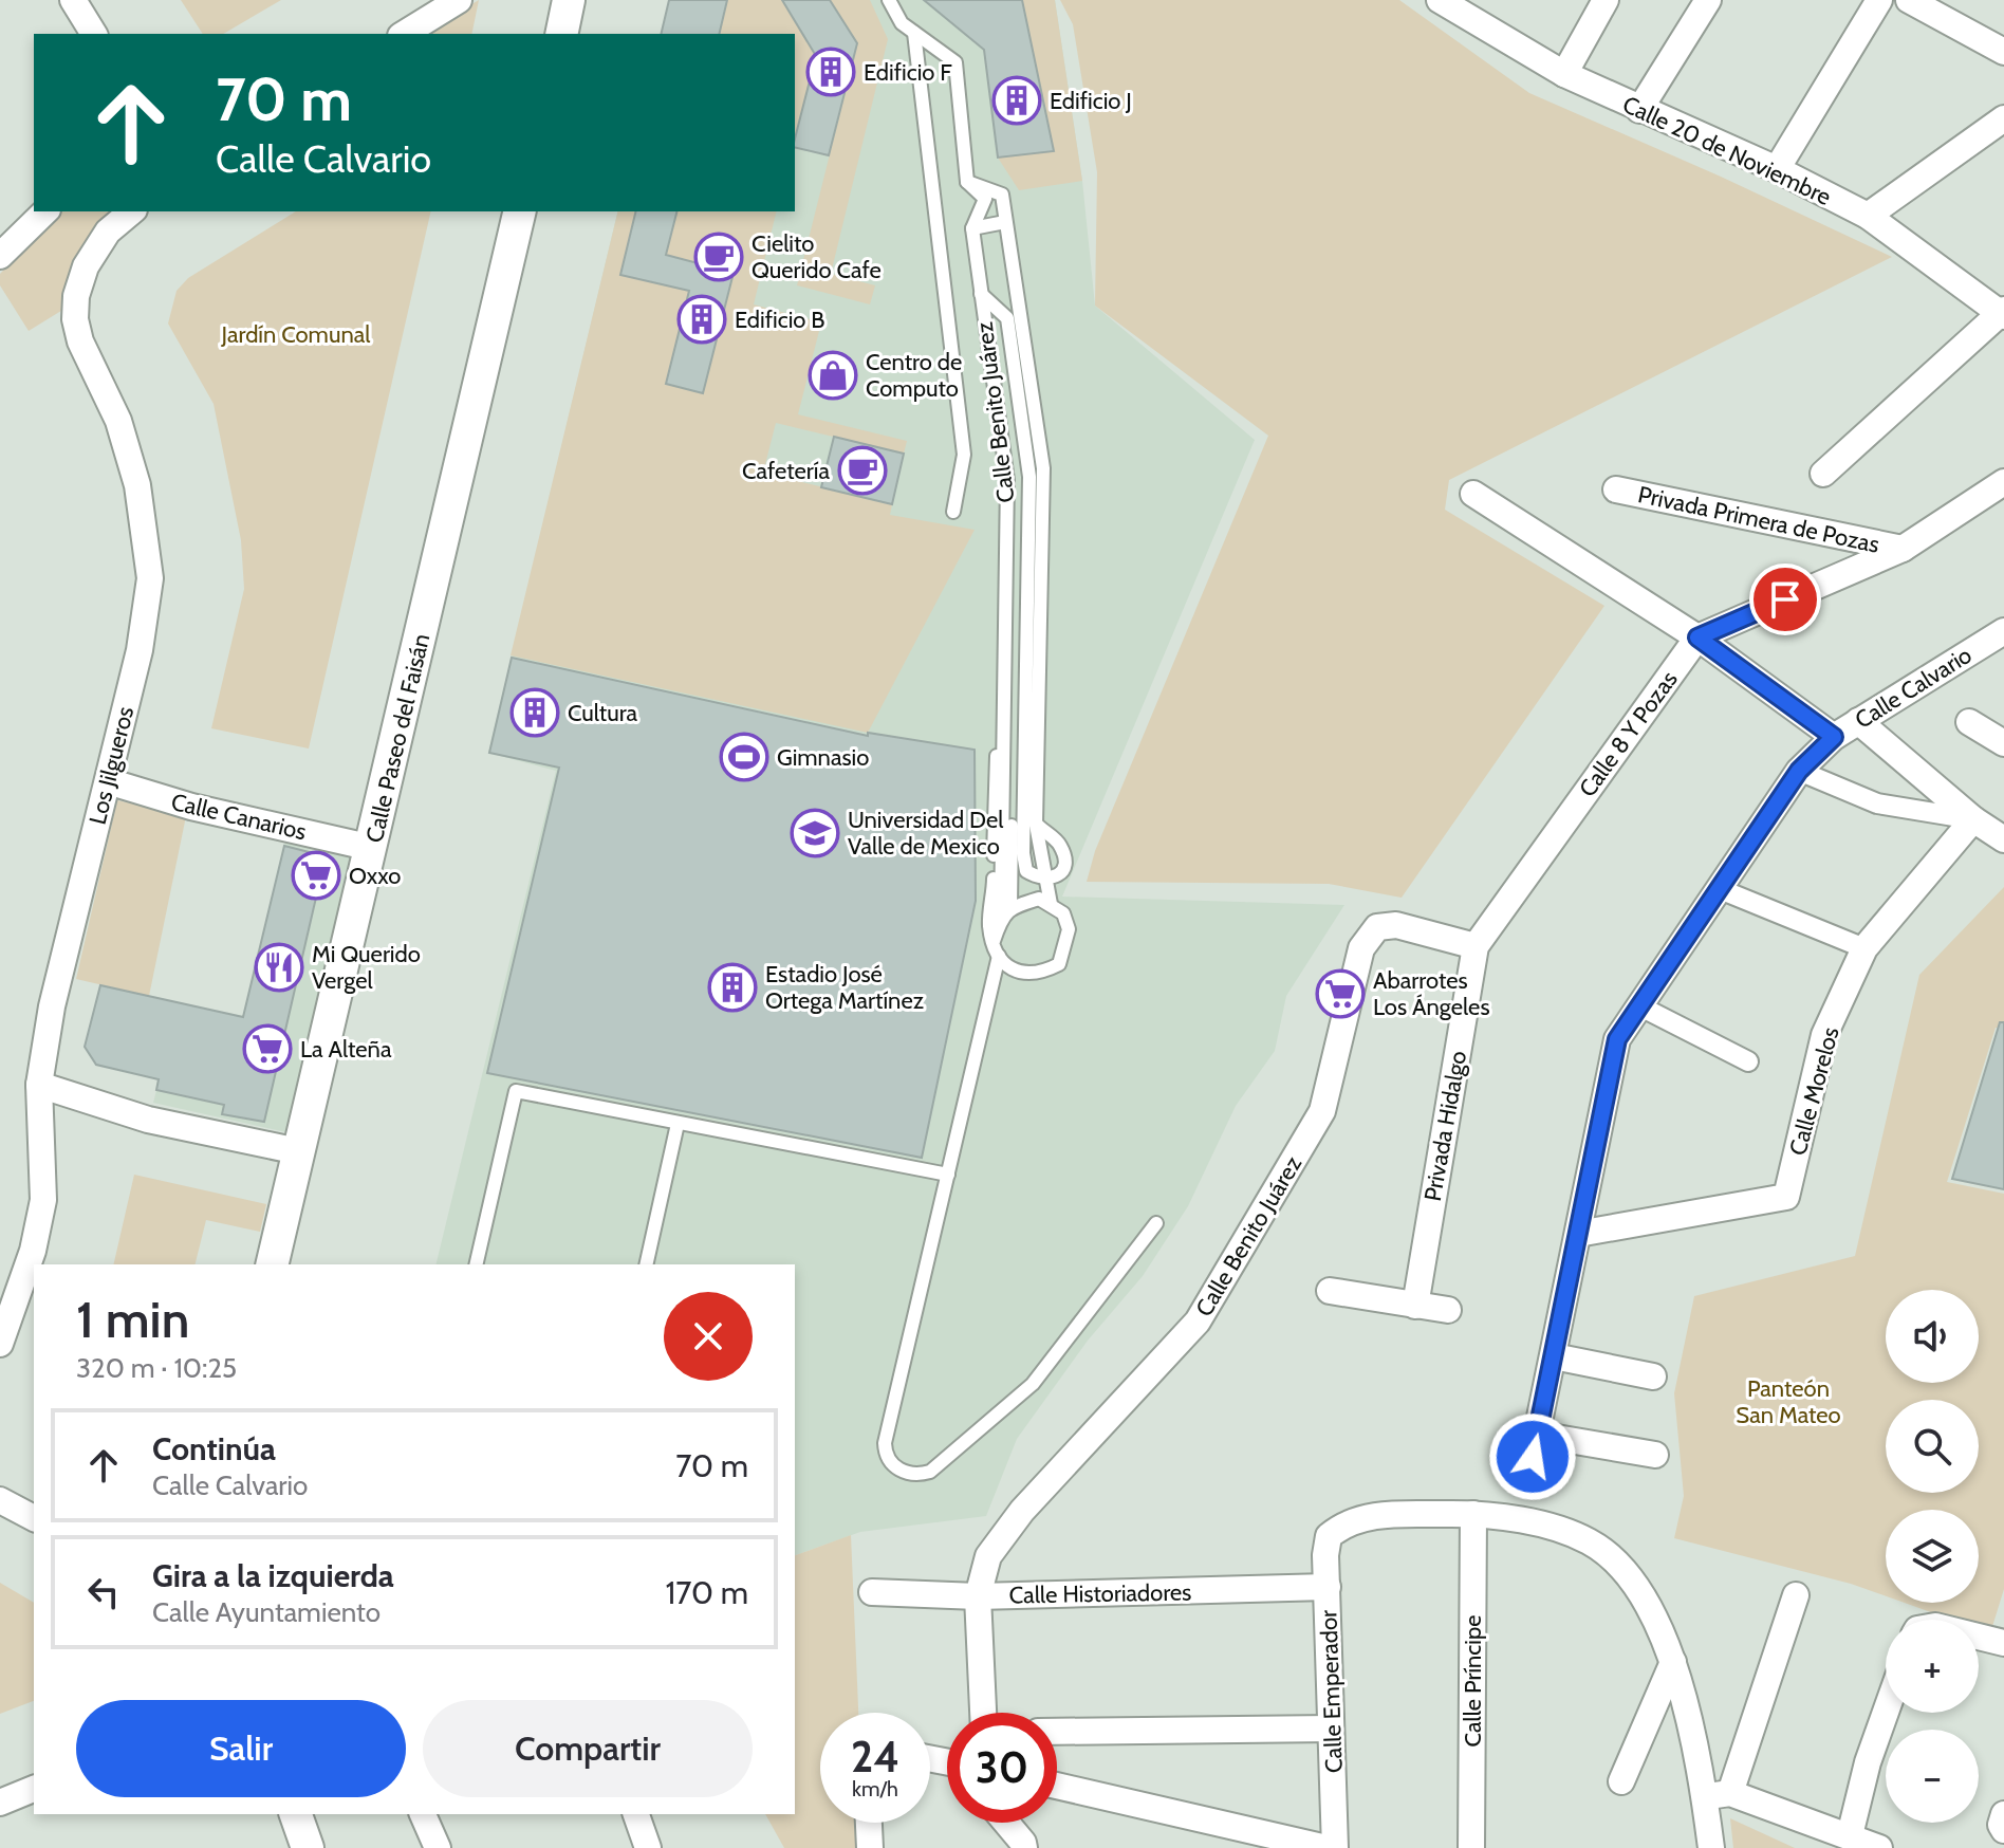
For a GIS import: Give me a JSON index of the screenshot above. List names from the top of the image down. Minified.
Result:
{"streets":{"street":["Calle 20 de Noviembre","Calle Benito Juárez","Privada Primera de Pozas","Calle Calvario","Calle 8 Y Pozas","Calle Paseo del Faisán","Los Jilgueros","Calle Canarios","Calle Morelos","Privada Hidalgo","Calle Historiadores","Calle Príncipe","Calle Emperador"]},"crossings":[["Calle Benito Juárez","Calle 8 Y Pozas"],["Calle Benito Juárez","Privada Hidalgo"],["Calle Benito Juárez","Calle Historiadores"],["Calle Calvario","Calle Morelos"],["Calle 8 Y Pozas","Privada Hidalgo"],["Calle Paseo del Faisán","Calle Canarios"],["Los Jilgueros","Calle Canarios"],["Calle Historiadores","Calle Emperador"],["Calle Príncipe","Calle Emperador"]],"parks":["Jardín Comunal","Panteón San Mateo"],"places":{"building":["Edificio F","Edificio J","Edificio B","Cultura","Estadio José Ortega Martínez"],"cafe":["Cielito Querido Cafe","Cafetería"],"shop":["Centro de Computo"],"sports":["Gimnasio"],"school or university":["Universidad Del Valle de Mexico"],"supermarket":["Oxxo","Abarrotes Los Ángeles","La Alteña"],"restaurant":["Mi Querido Vergel"]},"page":{"turn":["70 m","Calle Calvario"],"heading":["1 min","320 m · 10:25"],"map_buttons":["+","−"],"list":[{"name":"Continúa","note":"Calle Calvario","value":"70 m"},{"name":"Gira a la izquierda","note":"Calle Ayuntamiento","value":"170 m"}],"buttons":["Salir","Compartir"],"speed":"24 km/h","limit":"30"}}
